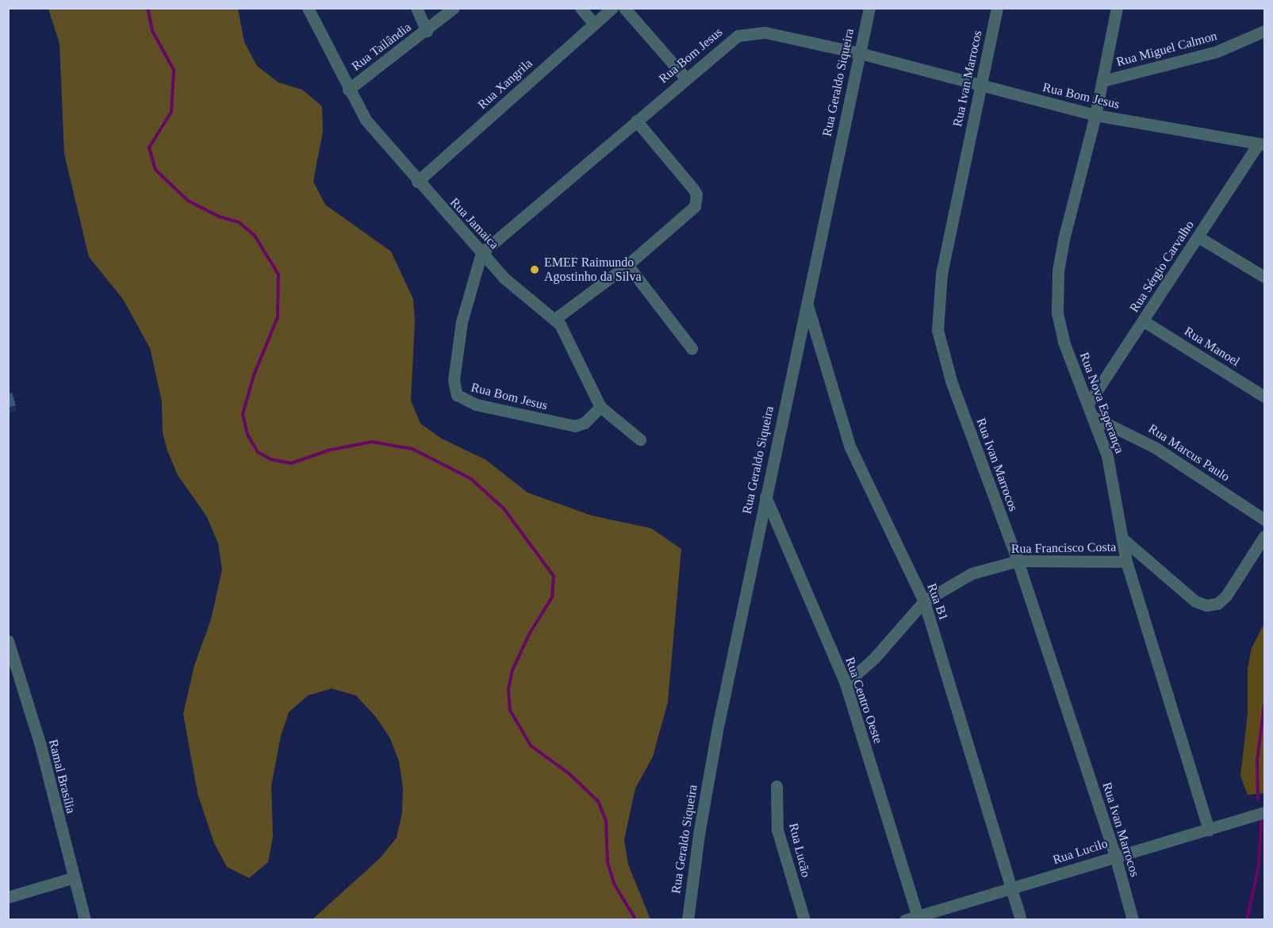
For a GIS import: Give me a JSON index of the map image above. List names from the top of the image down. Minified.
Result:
{"streets":{"street":["Rua Tailândia","Rua Miguel Calmon","Rua Bom Jesus","Rua Ivan Marrocos","Rua Geraldo Siqueira","Rua Xangrila","Rua Jamaica","Rua Sérgio Carvalho","Rua Manoel","Rua Nova Esperança","Rua Marcus Paulo","Rua Francisco Costa","Rua B1","Rua Centro Oeste","Ramal Brasília","Rua Lucão","Rua Lucilo"]},"crossings":[["Rua Tailândia","Rua Jamaica"],["Rua Miguel Calmon","Rua Nova Esperança"],["Rua Bom Jesus","Rua Ivan Marrocos"],["Rua Bom Jesus","Rua Geraldo Siqueira"],["Rua Bom Jesus","Rua Jamaica"],["Rua Bom Jesus","Rua Sérgio Carvalho"],["Rua Bom Jesus","Rua Nova Esperança"],["Rua Ivan Marrocos","Rua Francisco Costa"],["Rua Ivan Marrocos","Rua Lucilo"],["Rua Geraldo Siqueira","Rua B1"],["Rua Geraldo Siqueira","Rua Centro Oeste"],["Rua Xangrila","Rua Jamaica"],["Rua Sérgio Carvalho","Rua Manoel"],["Rua Sérgio Carvalho","Rua Nova Esperança"],["Rua Nova Esperança","Rua Marcus Paulo"],["Rua Nova Esperança","Rua Francisco Costa"],["Rua Nova Esperança","Rua Lucilo"],["Rua Francisco Costa","Rua B1"],["Rua Francisco Costa","Rua Centro Oeste"],["Rua B1","Rua Lucilo"],["Rua Centro Oeste","Rua Lucilo"]],"places":["EMEF Raimundo Agostinho da Silva"]}
